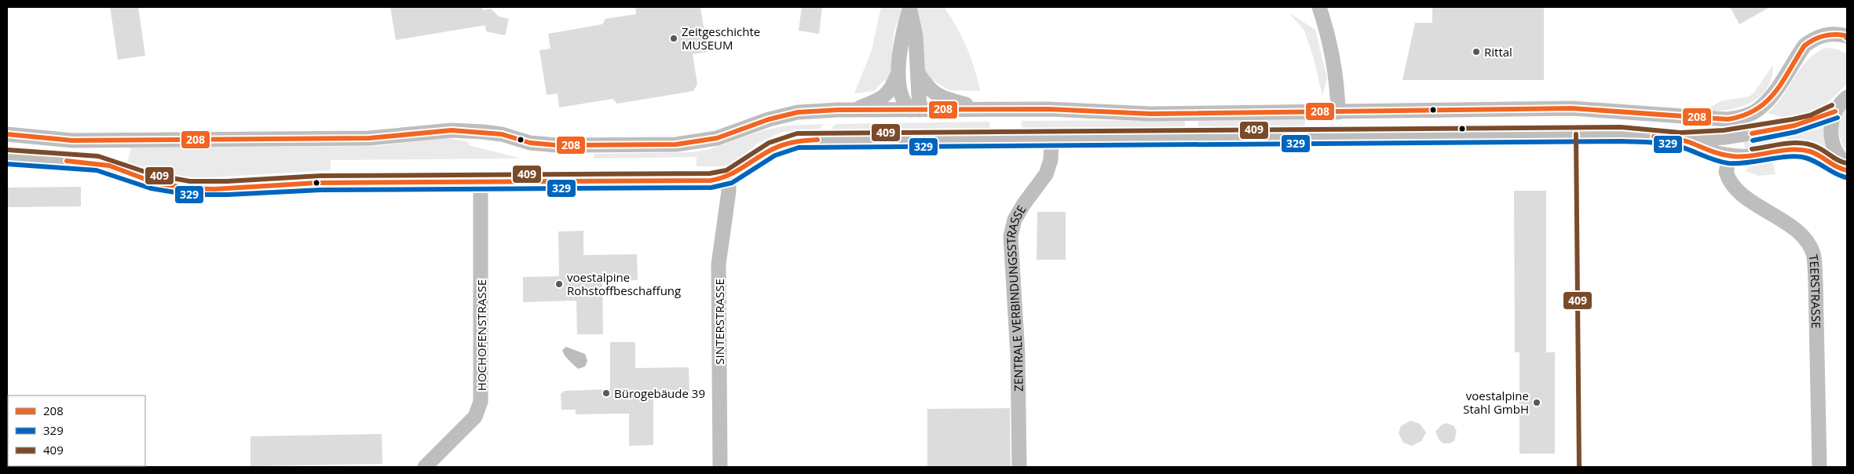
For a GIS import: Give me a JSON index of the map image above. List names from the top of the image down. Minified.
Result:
{"streets":{"street":["TEERSTRASSE","ZENTRALE VERBINDUNGSSTRASSE","SINTERSTRASSE","HOCHOFENSTRASSE"]},"places":["Zeitgeschichte MUSEUM","Rittal","voestalpine Rohstoffbeschaffung","Bürogebäude 39","voestalpine Stahl GmbH"],"lines":["transit line 208","transit line 409","transit line 329"],"legend":["208","329","409"]}
